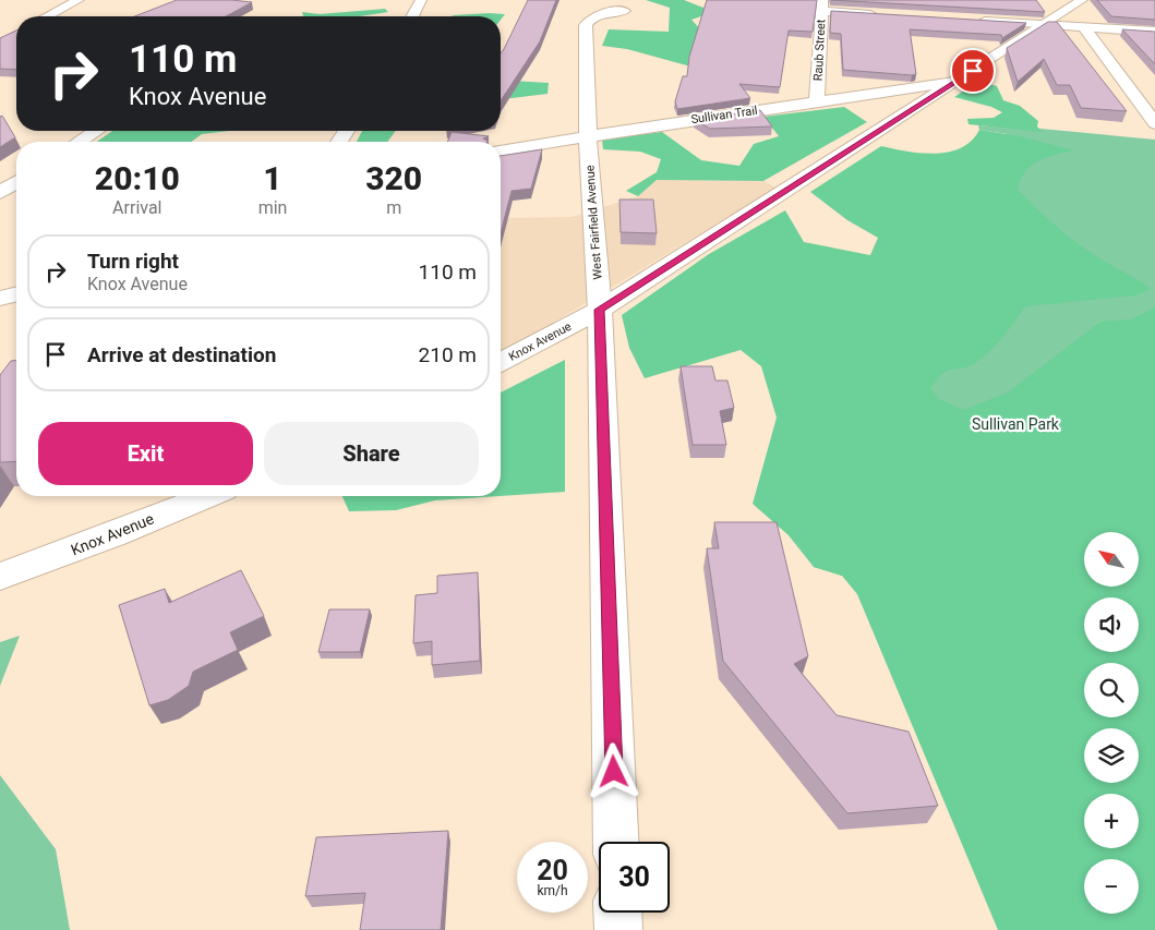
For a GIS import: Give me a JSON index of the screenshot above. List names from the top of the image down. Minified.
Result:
{"streets":{"street":["Raub Street","Sullivan Trail","West Fairfield Avenue","Knox Avenue"]},"crossings":[["Raub Street","Sullivan Trail"],["Sullivan Trail","West Fairfield Avenue"],["Sullivan Trail","Knox Avenue"],["West Fairfield Avenue","Knox Avenue"]],"parks":["Sullivan Park"],"north":"top left","page":{"turn":["110 m","Knox Avenue"],"eta":["20:10","Arrival","1","min","320","m"],"list":[{"name":"Turn right","note":"Knox Avenue","value":"110 m"},{"name":"Arrive at destination","value":"210 m"}],"buttons":["Exit","Share"],"map_buttons":["+","−"],"speed":"20 km/h","limit":"30"}}
